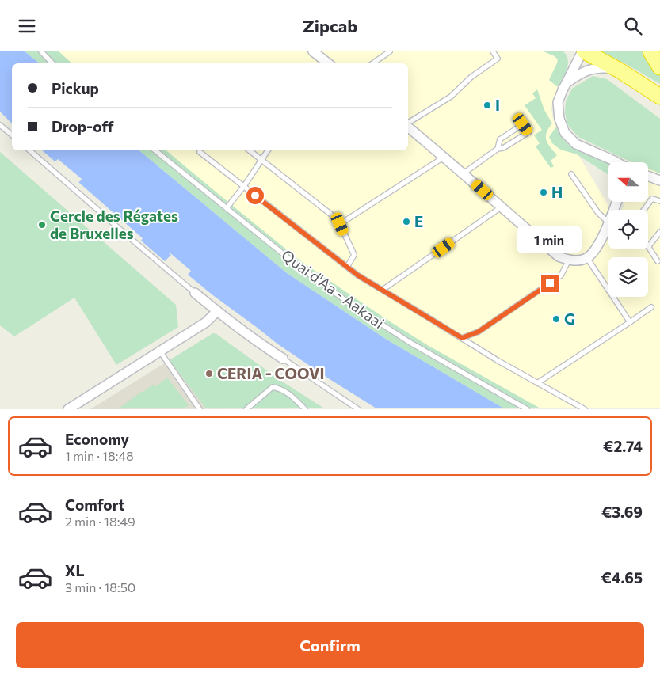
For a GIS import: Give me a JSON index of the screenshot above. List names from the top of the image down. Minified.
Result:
{"streets":{"lane":["Quai d'Aa - Aakaai"]},"places":["I","H","E","Cercle des Régates de Bruxelles","G","CERIA - COOVI"],"north":"left","page":{"header":"Zipcab","banner":["Pickup","Drop-off"],"bubble":"1 min","list":[{"name":"Economy","note":"1 min · 18:48","value":"€2.74"},{"name":"Comfort","note":"2 min · 18:49","value":"€3.69"},{"name":"XL","note":"3 min · 18:50","value":"€4.65"}],"buttons":"Confirm"}}
